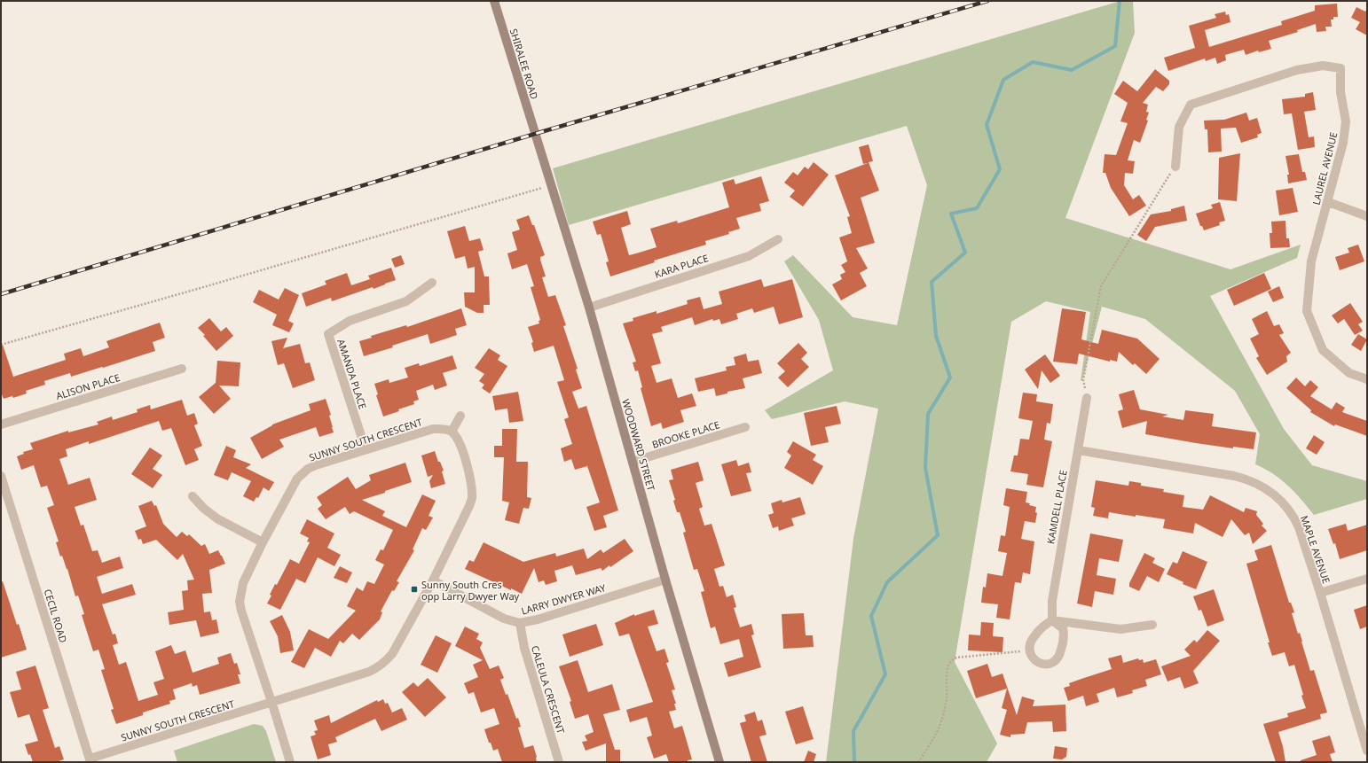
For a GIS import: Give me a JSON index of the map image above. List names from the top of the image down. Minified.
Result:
{"streets":{"street":["SHIRALEE ROAD","LAUREL AVENUE","KARA PLACE","AMANDA PLACE","ALISON PLACE","BROOKE PLACE","SUNNY SOUTH CRESCENT","WOODWARD STREET","KAMDELL PLACE","MAPLE AVENUE","LARRY DWYER WAY","CECIL ROAD","CALEULA CRESCENT"]},"crossings":[["SHIRALEE ROAD","WOODWARD STREET"],["KARA PLACE","WOODWARD STREET"],["AMANDA PLACE","SUNNY SOUTH CRESCENT"],["BROOKE PLACE","WOODWARD STREET"],["SUNNY SOUTH CRESCENT","LARRY DWYER WAY"],["SUNNY SOUTH CRESCENT","CECIL ROAD"],["WOODWARD STREET","LARRY DWYER WAY"],["KAMDELL PLACE","MAPLE AVENUE"],["LARRY DWYER WAY","CALEULA CRESCENT"]],"places":{"transit":["Sunny South Cres opp Larry Dwyer Way"]}}
